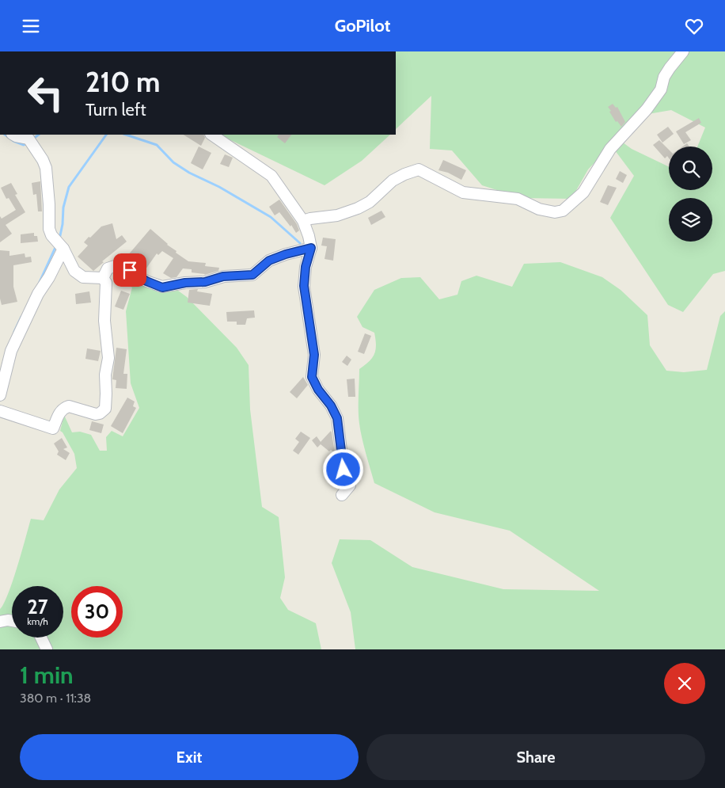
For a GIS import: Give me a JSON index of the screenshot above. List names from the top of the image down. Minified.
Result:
{"page":{"header":"GoPilot","turn":["210 m","Turn left"],"speed":"27 km/h","limit":"30","heading":["1 min","380 m · 11:38"],"buttons":["Exit","Share"]}}
